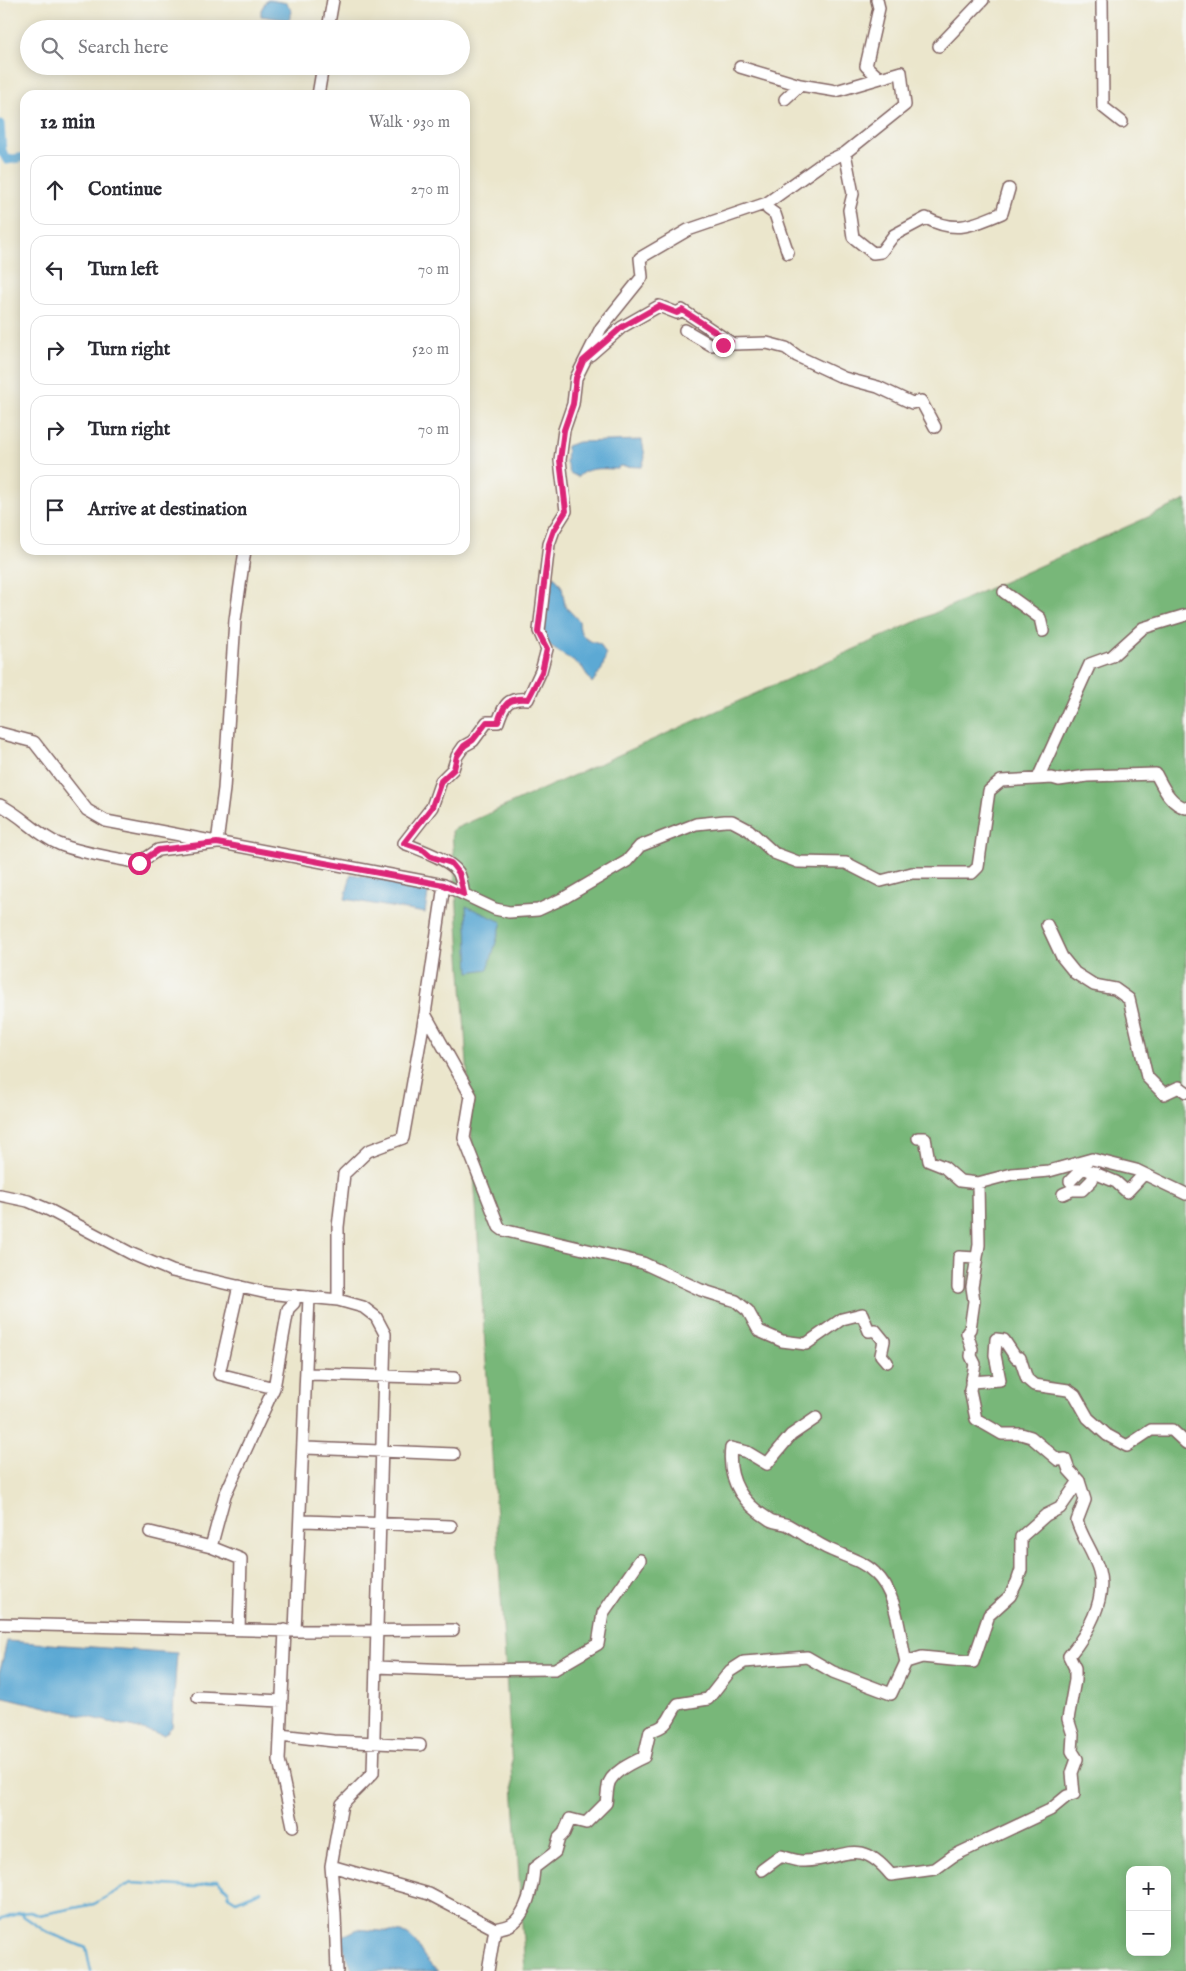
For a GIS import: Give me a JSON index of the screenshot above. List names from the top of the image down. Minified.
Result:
{"page":{"search":"Search here","heading":["12 min","Walk · 930 m"],"list":[["Continue","270 m"],["Turn left","70 m"],["Turn right","520 m"],["Turn right","70 m"],"Arrive at destination"],"map_buttons":["+","−"]}}
